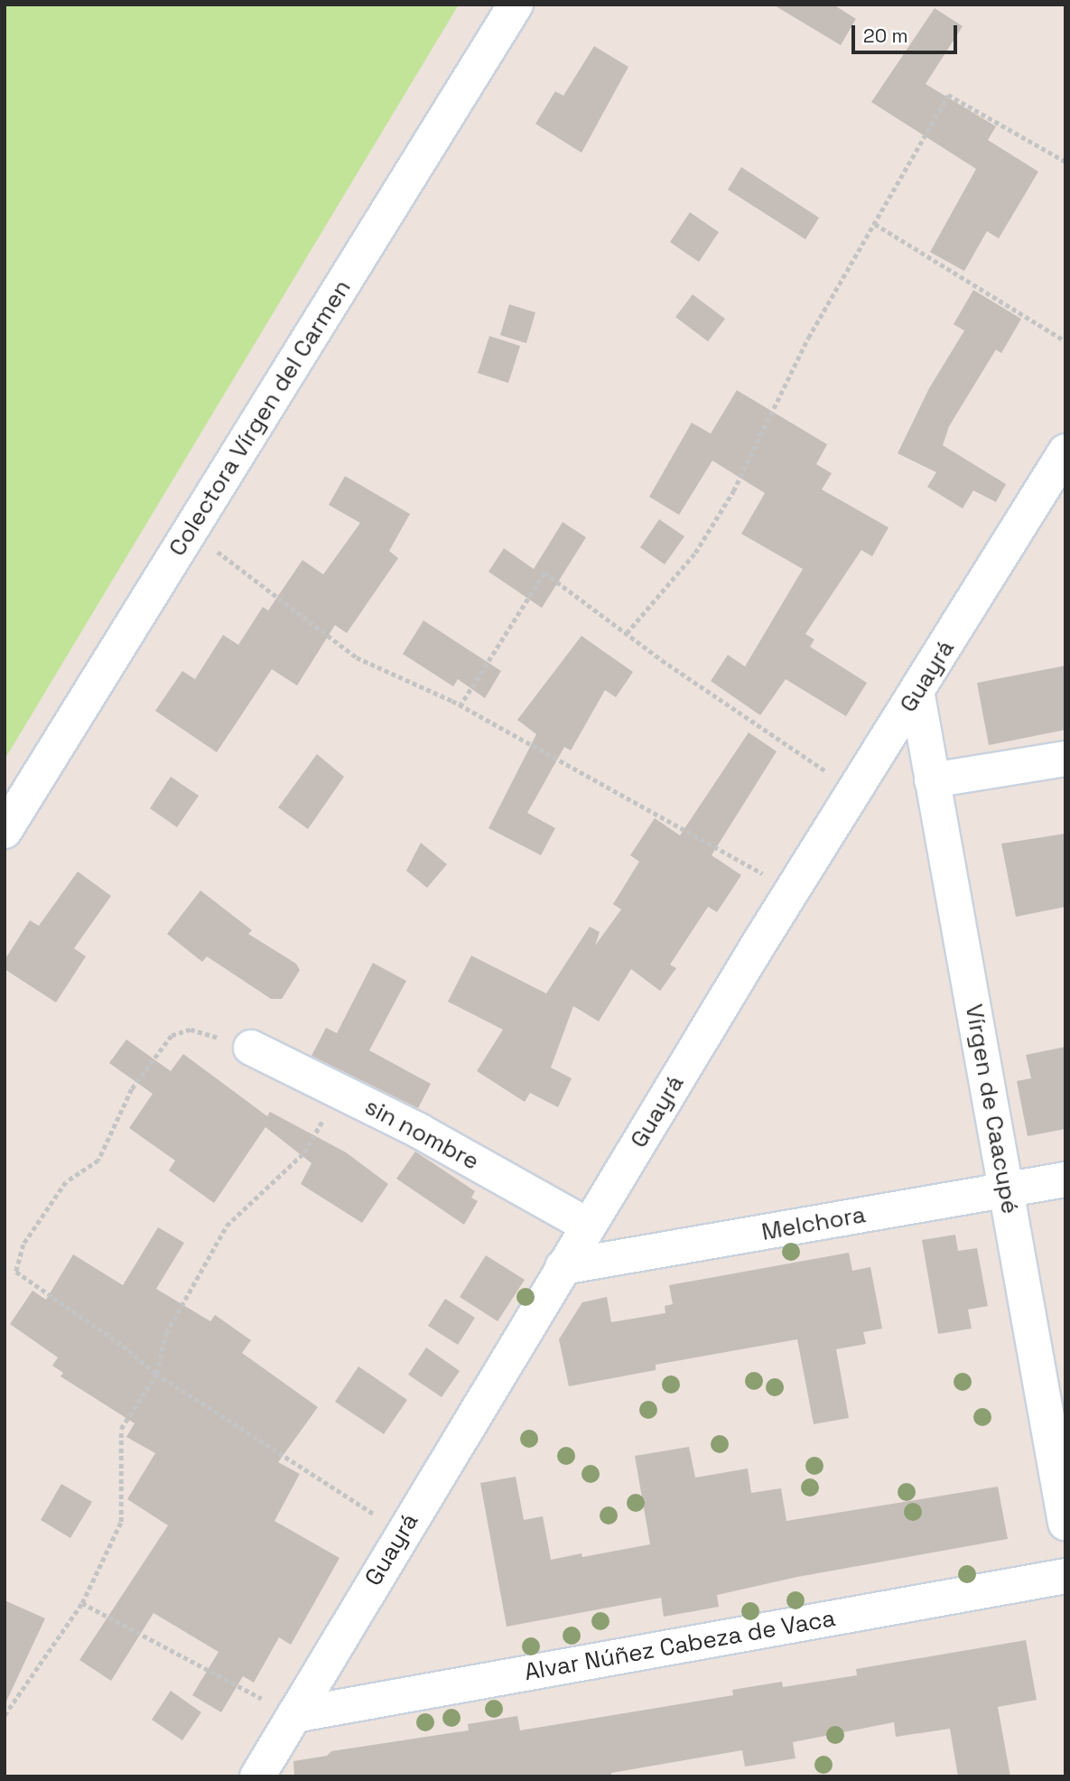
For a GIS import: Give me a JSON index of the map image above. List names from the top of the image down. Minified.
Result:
{"streets":{"street":["Colectora Vírgen del Carmen","Guayrá","Vírgen de Caacupé","sin nombre","Melchora","Alvar Núñez Cabeza de Vaca"]},"crossings":[["Guayrá","Vírgen de Caacupé"],["Guayrá","sin nombre"],["Guayrá","Melchora"],["Guayrá","Alvar Núñez Cabeza de Vaca"],["Vírgen de Caacupé","Melchora"]],"scale_bar":"20 m"}
